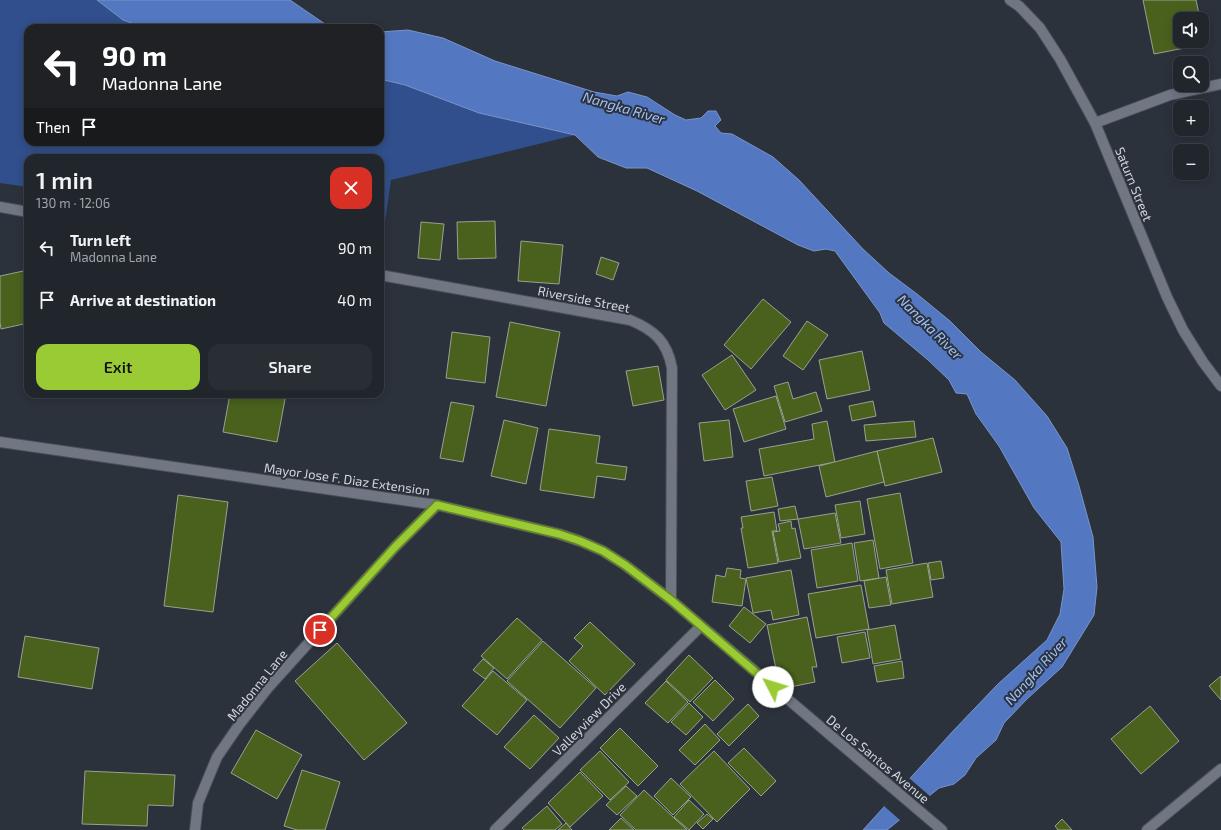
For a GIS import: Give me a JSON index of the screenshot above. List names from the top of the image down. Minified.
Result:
{"streets":{"street":["Saturn Street","Riverside Street","Mayor Jose F. Diaz Extension","Madonna Lane","Valleyview Drive","De Los Santos Avenue"]},"crossings":[["Riverside Street","Mayor Jose F. Diaz Extension"],["Mayor Jose F. Diaz Extension","Madonna Lane"],["Mayor Jose F. Diaz Extension","Valleyview Drive"],["Mayor Jose F. Diaz Extension","De Los Santos Avenue"]],"water":["Nangka River"],"page":{"map_buttons":["+","−"],"turn":["90 m","Madonna Lane"],"then":"Then","heading":["1 min","130 m · 12:06"],"list":[{"name":"Turn left","note":"Madonna Lane","value":"90 m"},{"name":"Arrive at destination","value":"40 m"}],"buttons":["Exit","Share"]}}
